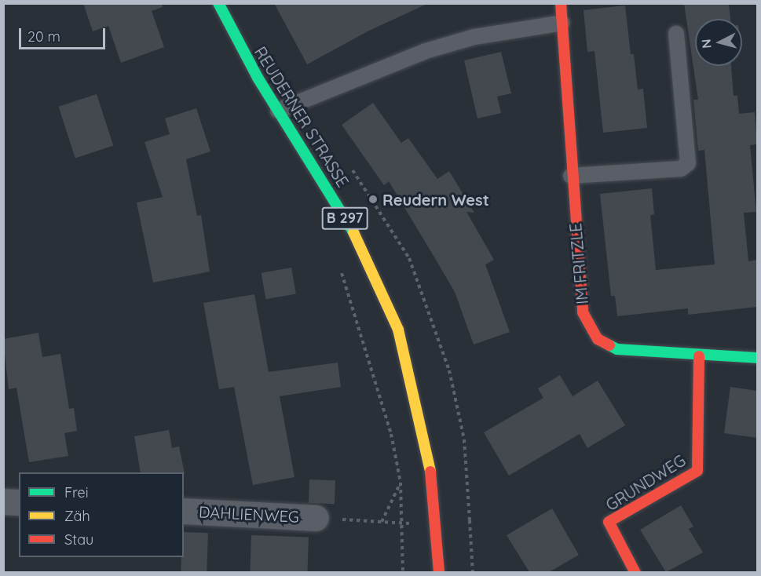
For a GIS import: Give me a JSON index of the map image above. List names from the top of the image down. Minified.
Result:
{"streets":{"street":["REUDERNER STRASSE","B 297","IM FRITZLE","GRUNDWEG","DAHLIENWEG"]},"crossings":[["IM FRITZLE","GRUNDWEG"]],"places":["Reudern West"],"legend":["Frei","Zäh","Stau"],"scale_bar":"20 m","north":"left"}
